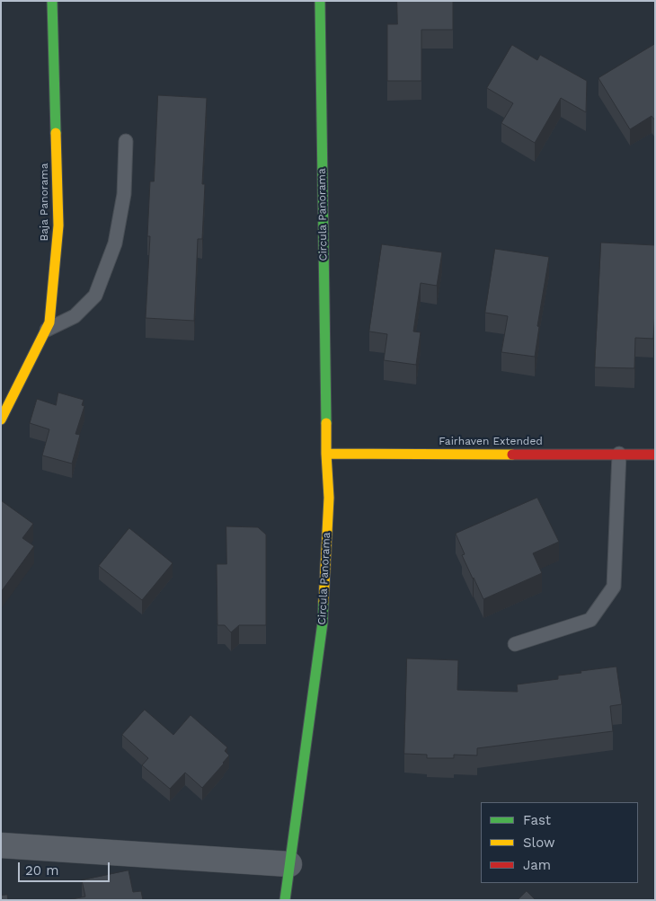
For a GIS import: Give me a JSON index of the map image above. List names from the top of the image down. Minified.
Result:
{"streets":{"street":["Baja Panorama","Circula Panorama","Fairhaven Extended"]},"crossings":[["Circula Panorama","Fairhaven Extended"]],"legend":["Fast","Slow","Jam"],"scale_bar":"20 m"}
